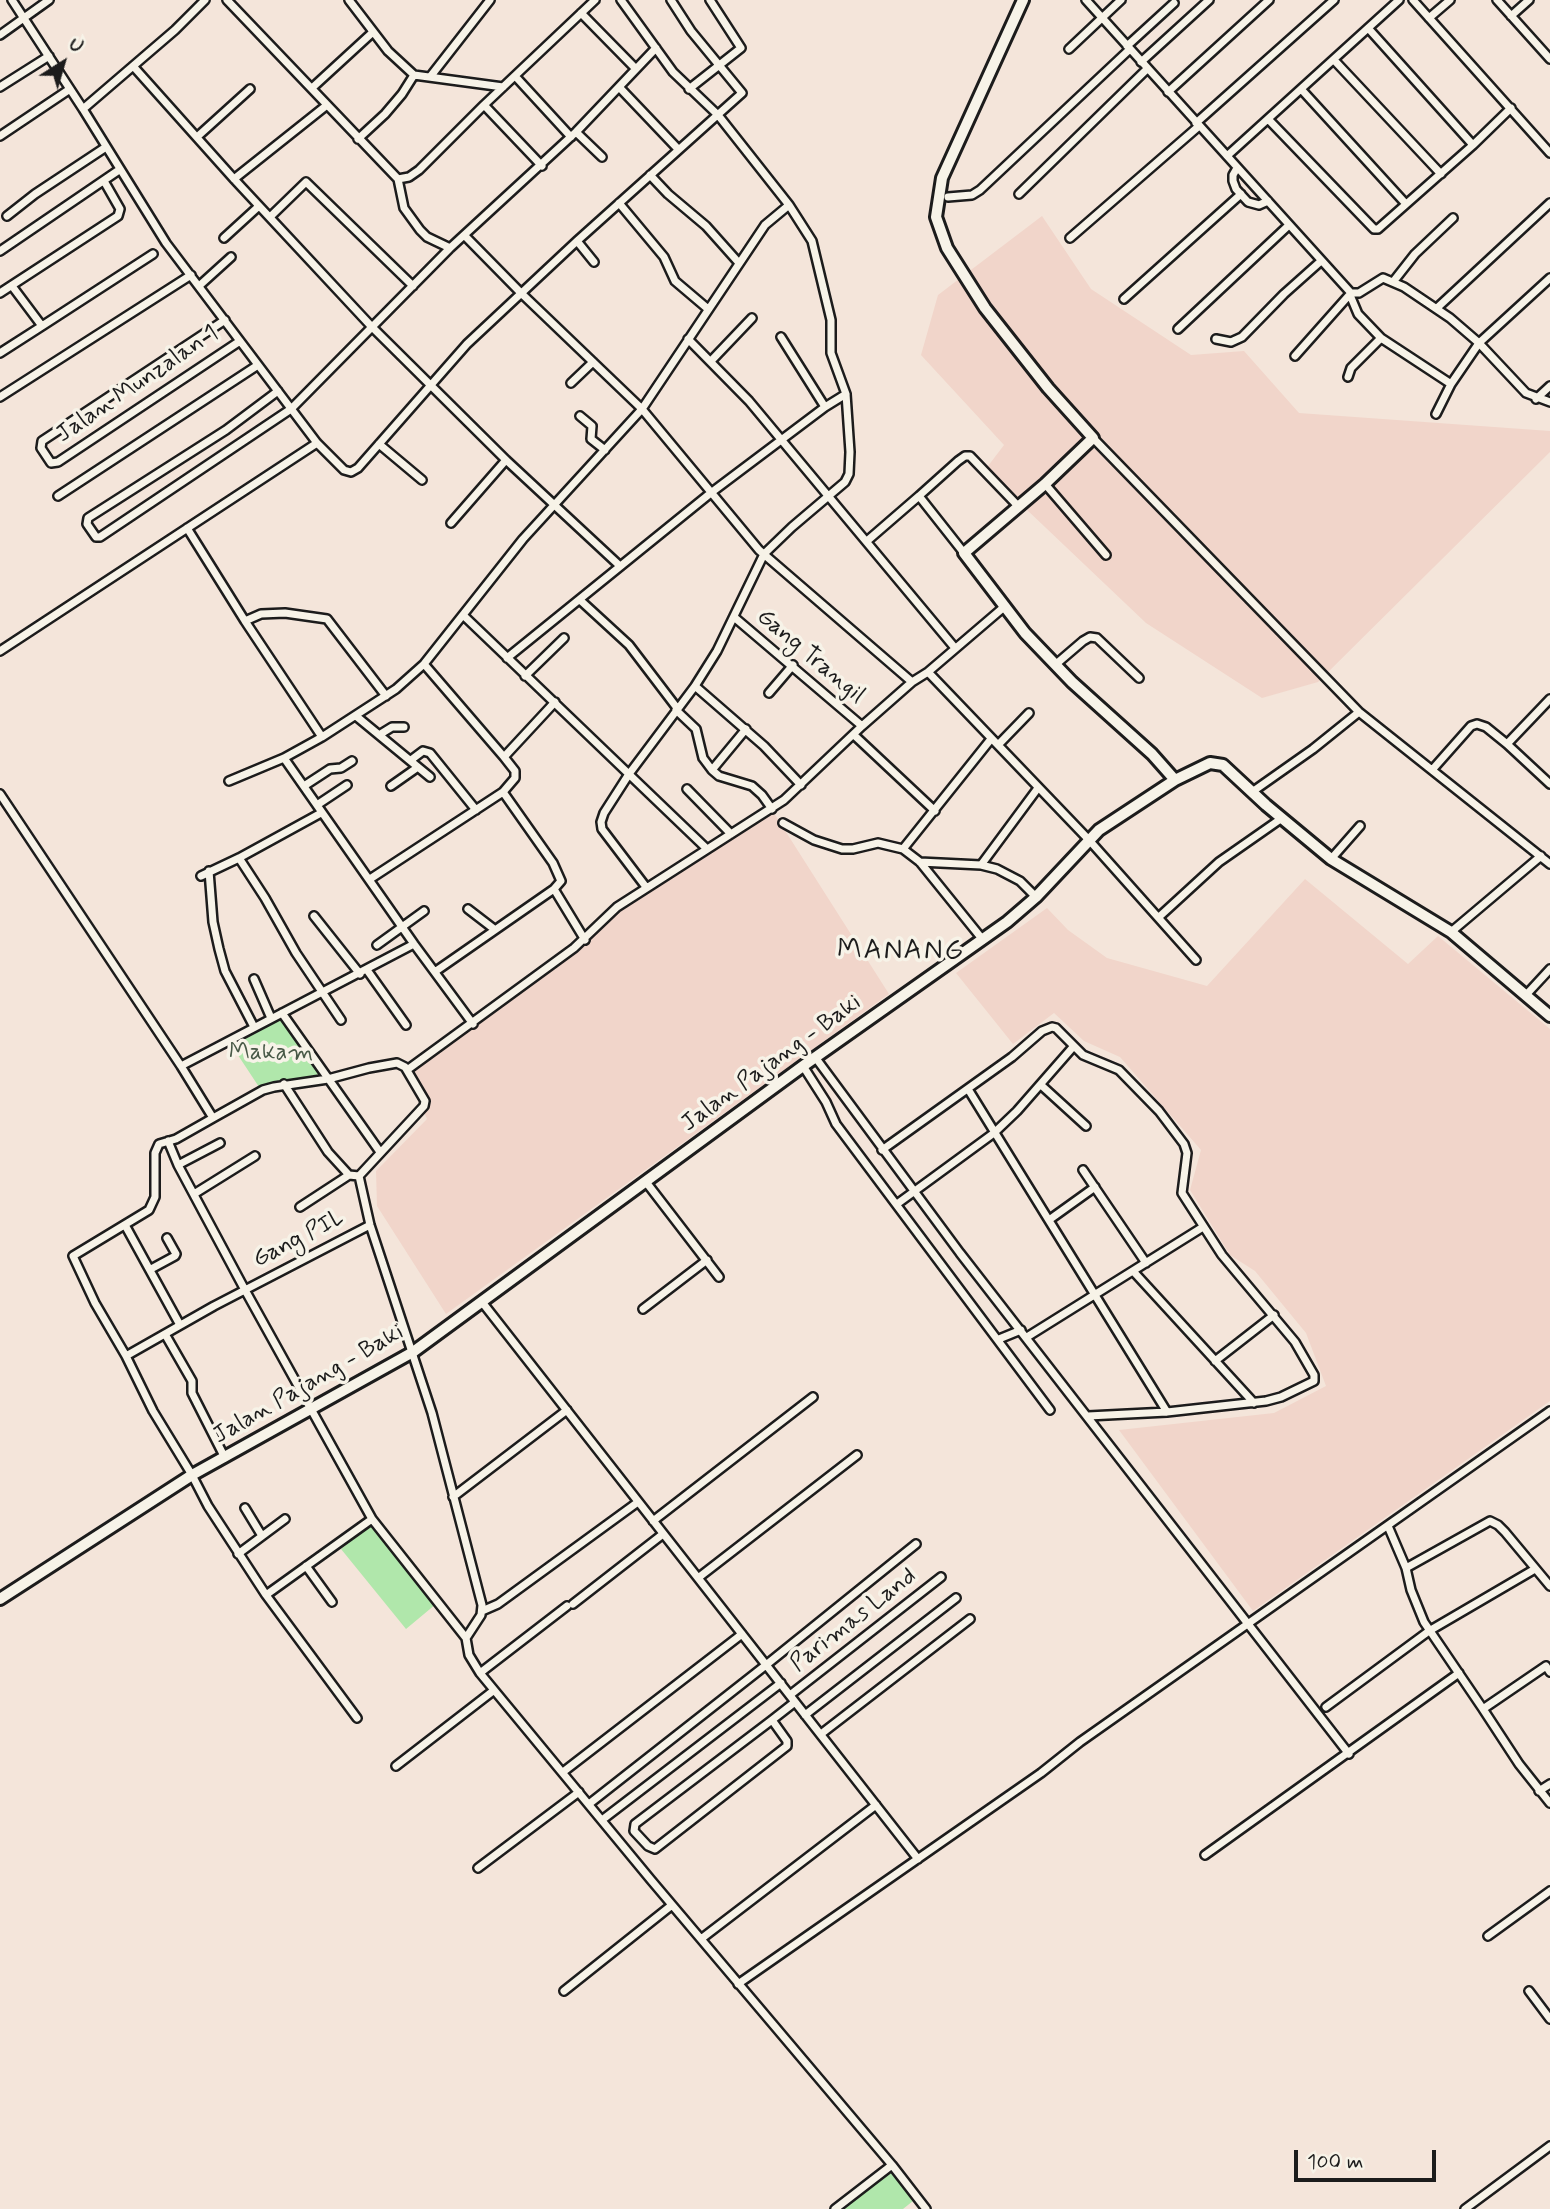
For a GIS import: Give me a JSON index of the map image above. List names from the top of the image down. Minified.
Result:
{"streets":{"main road":["Jalan Pajang - Baki"],"street":["Jalan Munzalan 1","Gang Trangil","Gang PIL","Parimas Land"]},"districts":["MANANG"],"parks":["Makam"],"scale_bar":"100 m","north":"top right"}
